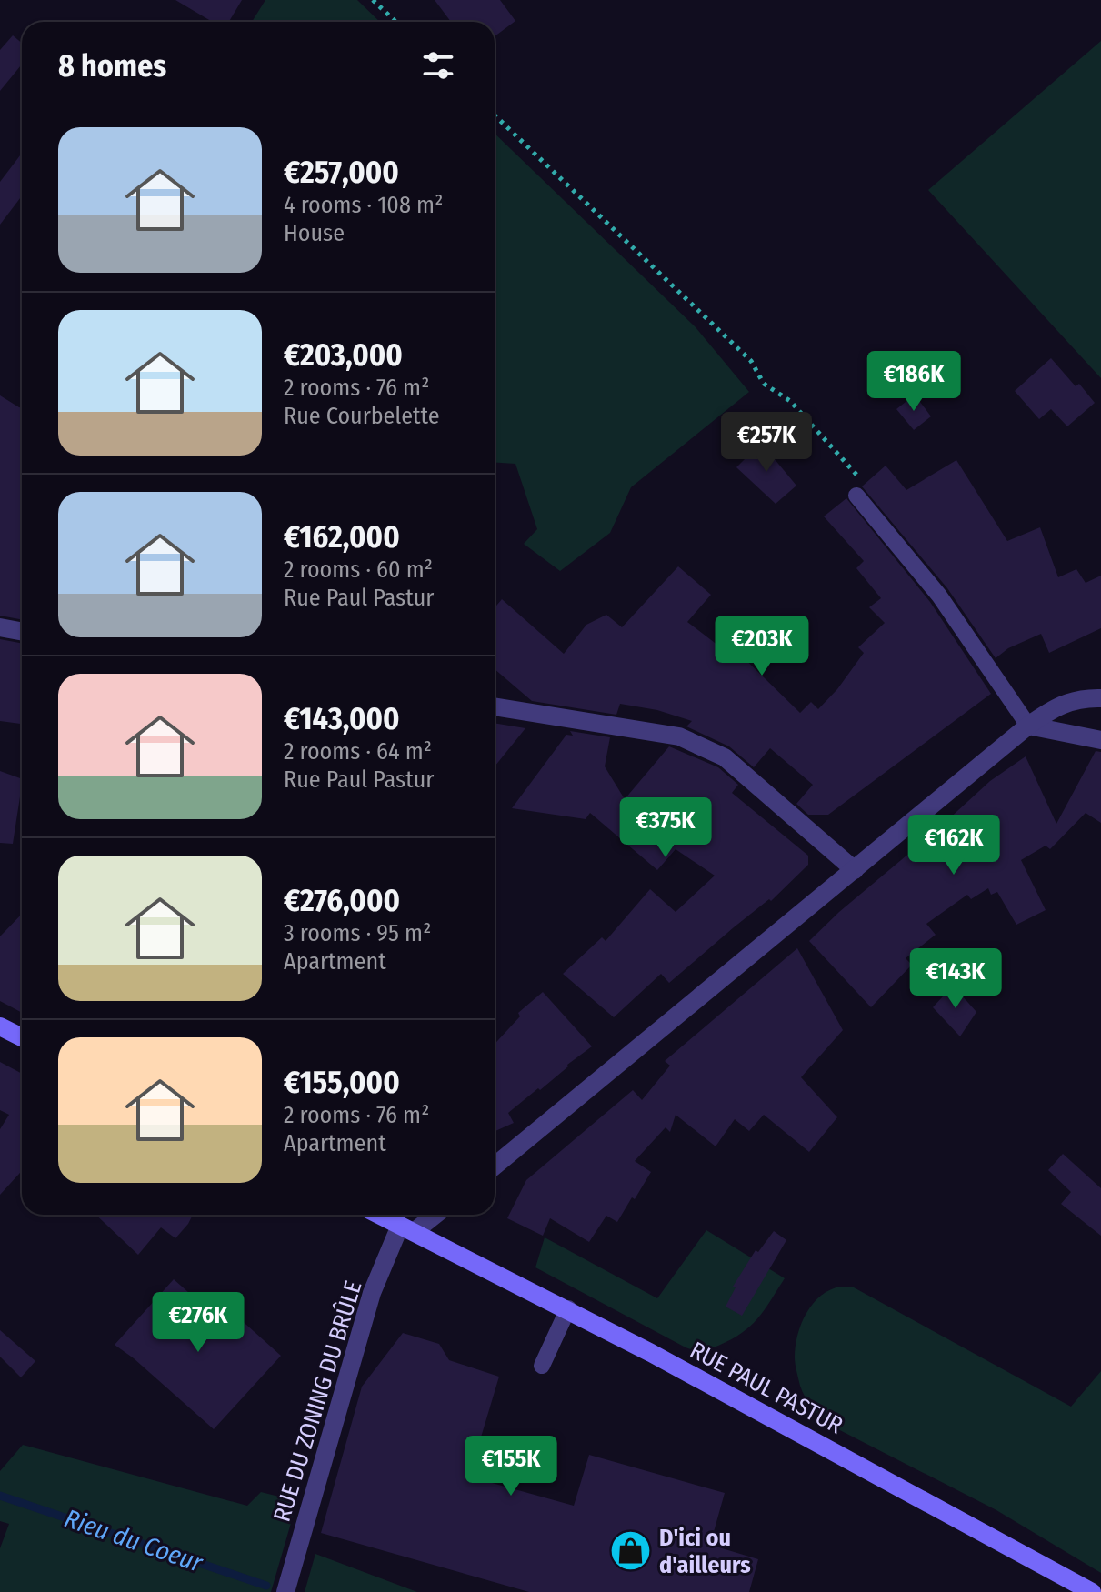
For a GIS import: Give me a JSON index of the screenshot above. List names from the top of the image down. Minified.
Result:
{"streets":{"main road":["RUE PAUL PASTUR"],"street":["RUE DU ZONING DU BRÛLE"]},"crossings":[["RUE PAUL PASTUR","RUE DU ZONING DU BRÛLE"]],"water":["Rieu du Coeur"],"places":{"shop":["D'ici ou d'ailleurs"]},"page":{"heading":"8 homes","list":[{"name":"€257,000","note":"4 rooms · 108 m² · House"},{"name":"€203,000","note":"2 rooms · 76 m² · Rue Courbelette"},{"name":"€162,000","note":"2 rooms · 60 m² · Rue Paul Pastur"},{"name":"€143,000","note":"2 rooms · 64 m² · Rue Paul Pastur"},{"name":"€276,000","note":"3 rooms · 95 m² · Apartment"},{"name":"€155,000","note":"2 rooms · 76 m² · Apartment"}],"price":["€186K","€257K","€203K","€375K","€162K","€143K","€276K","€155K"]}}
